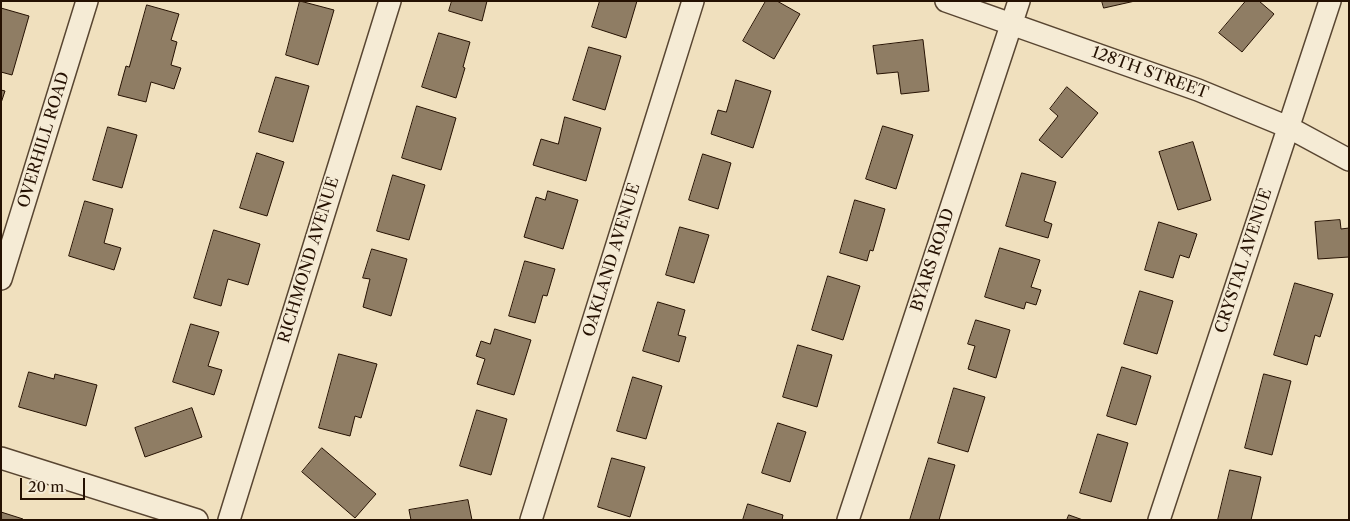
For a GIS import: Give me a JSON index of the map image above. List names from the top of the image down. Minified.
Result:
{"streets":{"street":["128TH STREET","OVERHILL ROAD","RICHMOND AVENUE","OAKLAND AVENUE","BYARS ROAD","CRYSTAL AVENUE"]},"crossings":[["128TH STREET","BYARS ROAD"],["128TH STREET","CRYSTAL AVENUE"]],"scale_bar":"20 m"}
